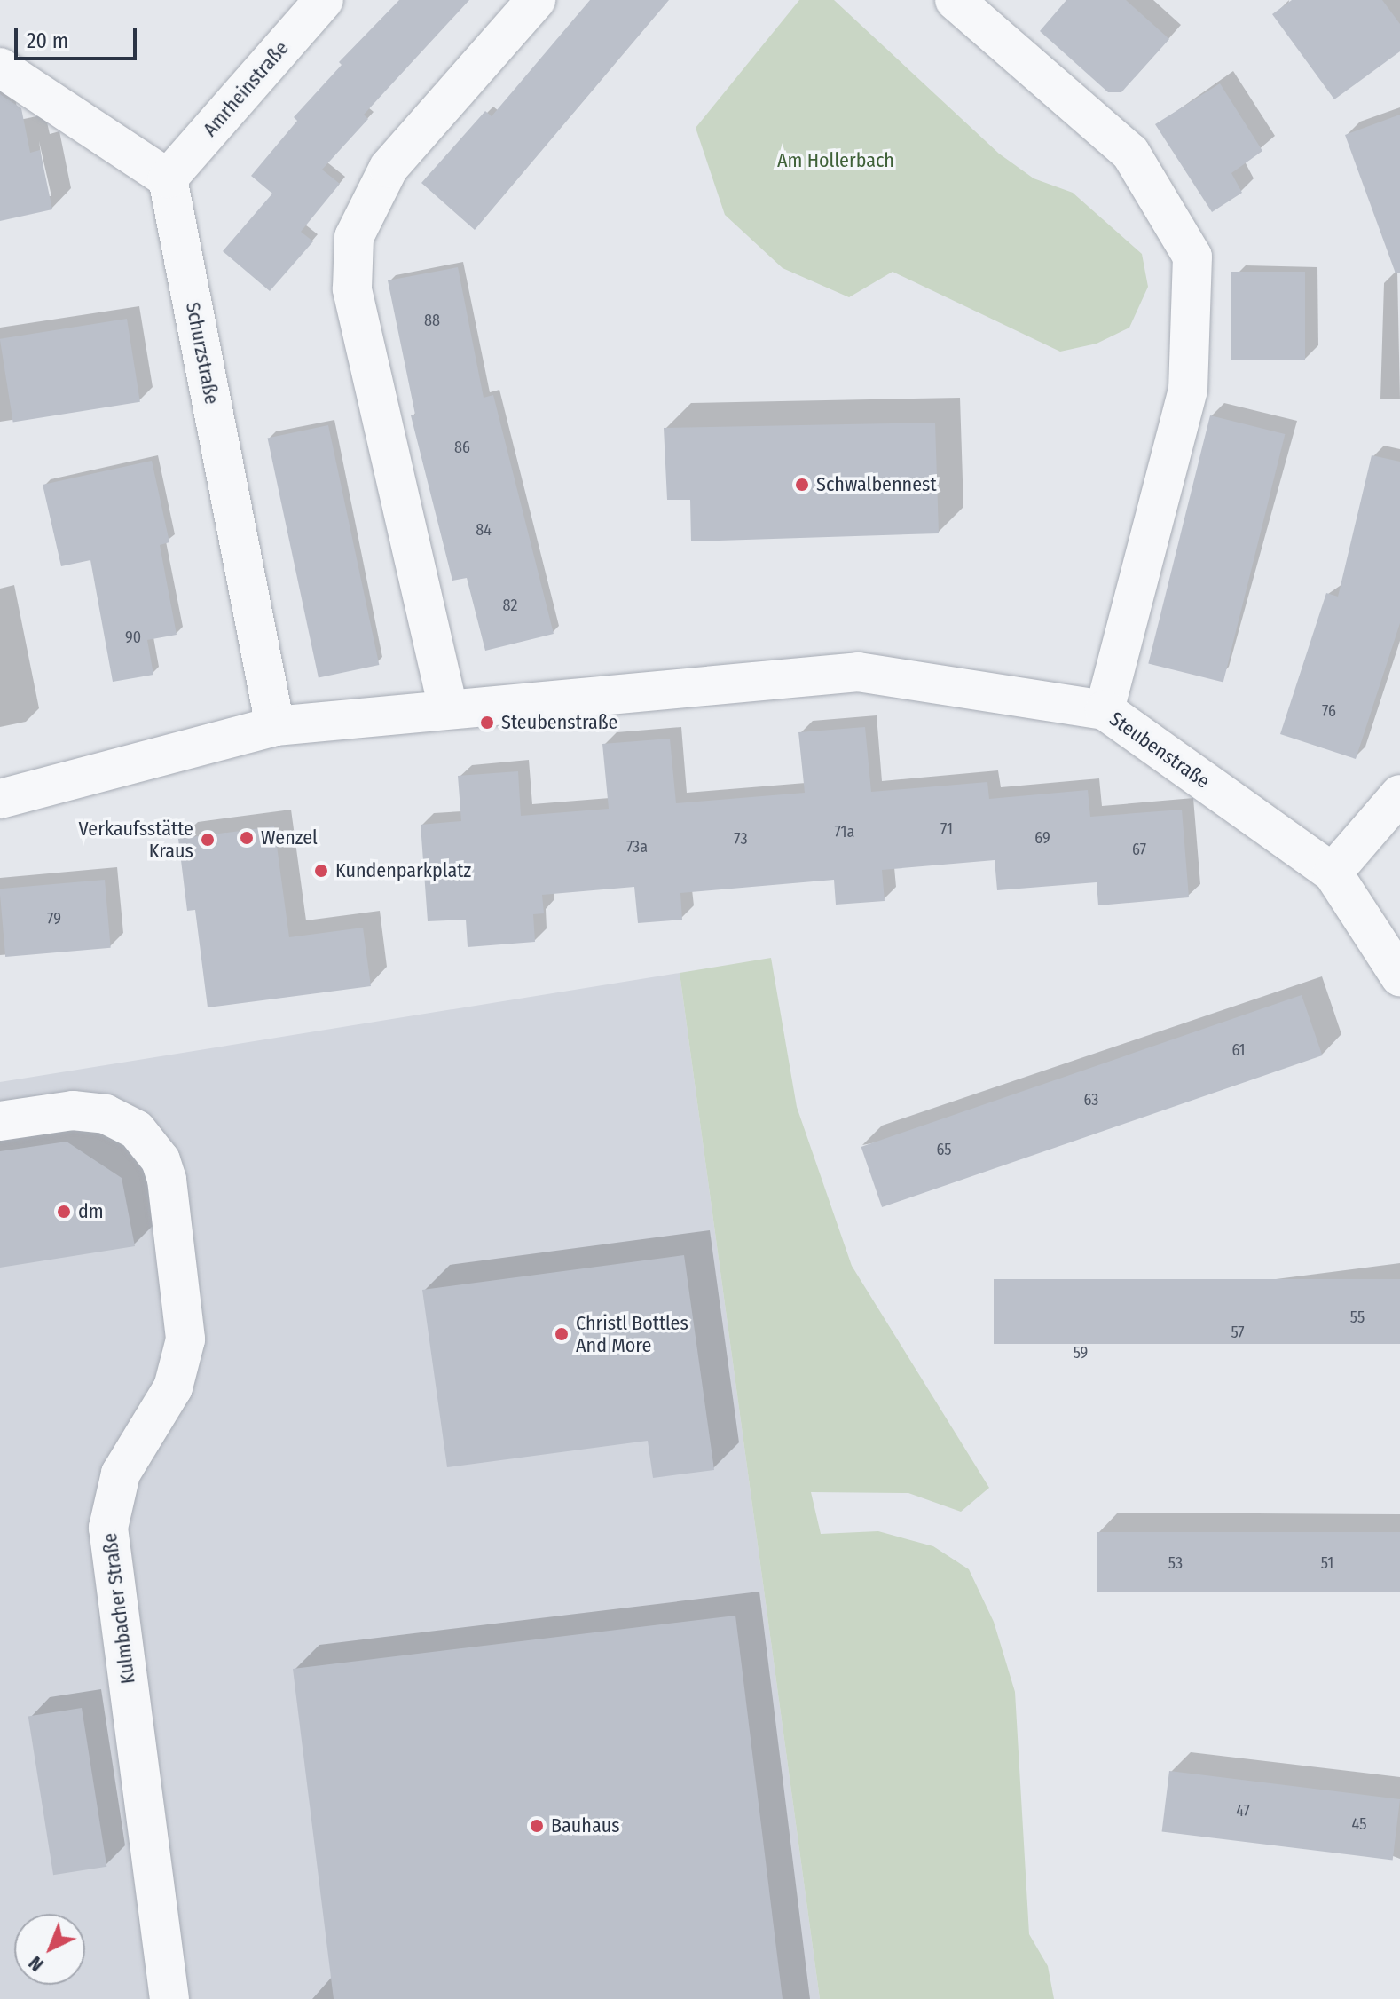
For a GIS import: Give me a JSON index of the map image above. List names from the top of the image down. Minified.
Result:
{"streets":{"street":["Amrheinstraße","Schurzstraße","Steubenstraße","Kulmbacher Straße"]},"crossings":[["Amrheinstraße","Schurzstraße"],["Schurzstraße","Steubenstraße"]],"parks":["Am Hollerbach"],"places":["Schwalbennest","Steubenstraße","Wenzel","Verkaufsstätte Kraus","Kundenparkplatz","dm","Christl Bottles And More","Bauhaus"],"house_numbers":["88","86","84","82","90","76","71","71a","69","73","73a","67","79","61","63","65","55","57","59","53","51","47","45"],"scale_bar":"20 m","north":"bottom left"}
